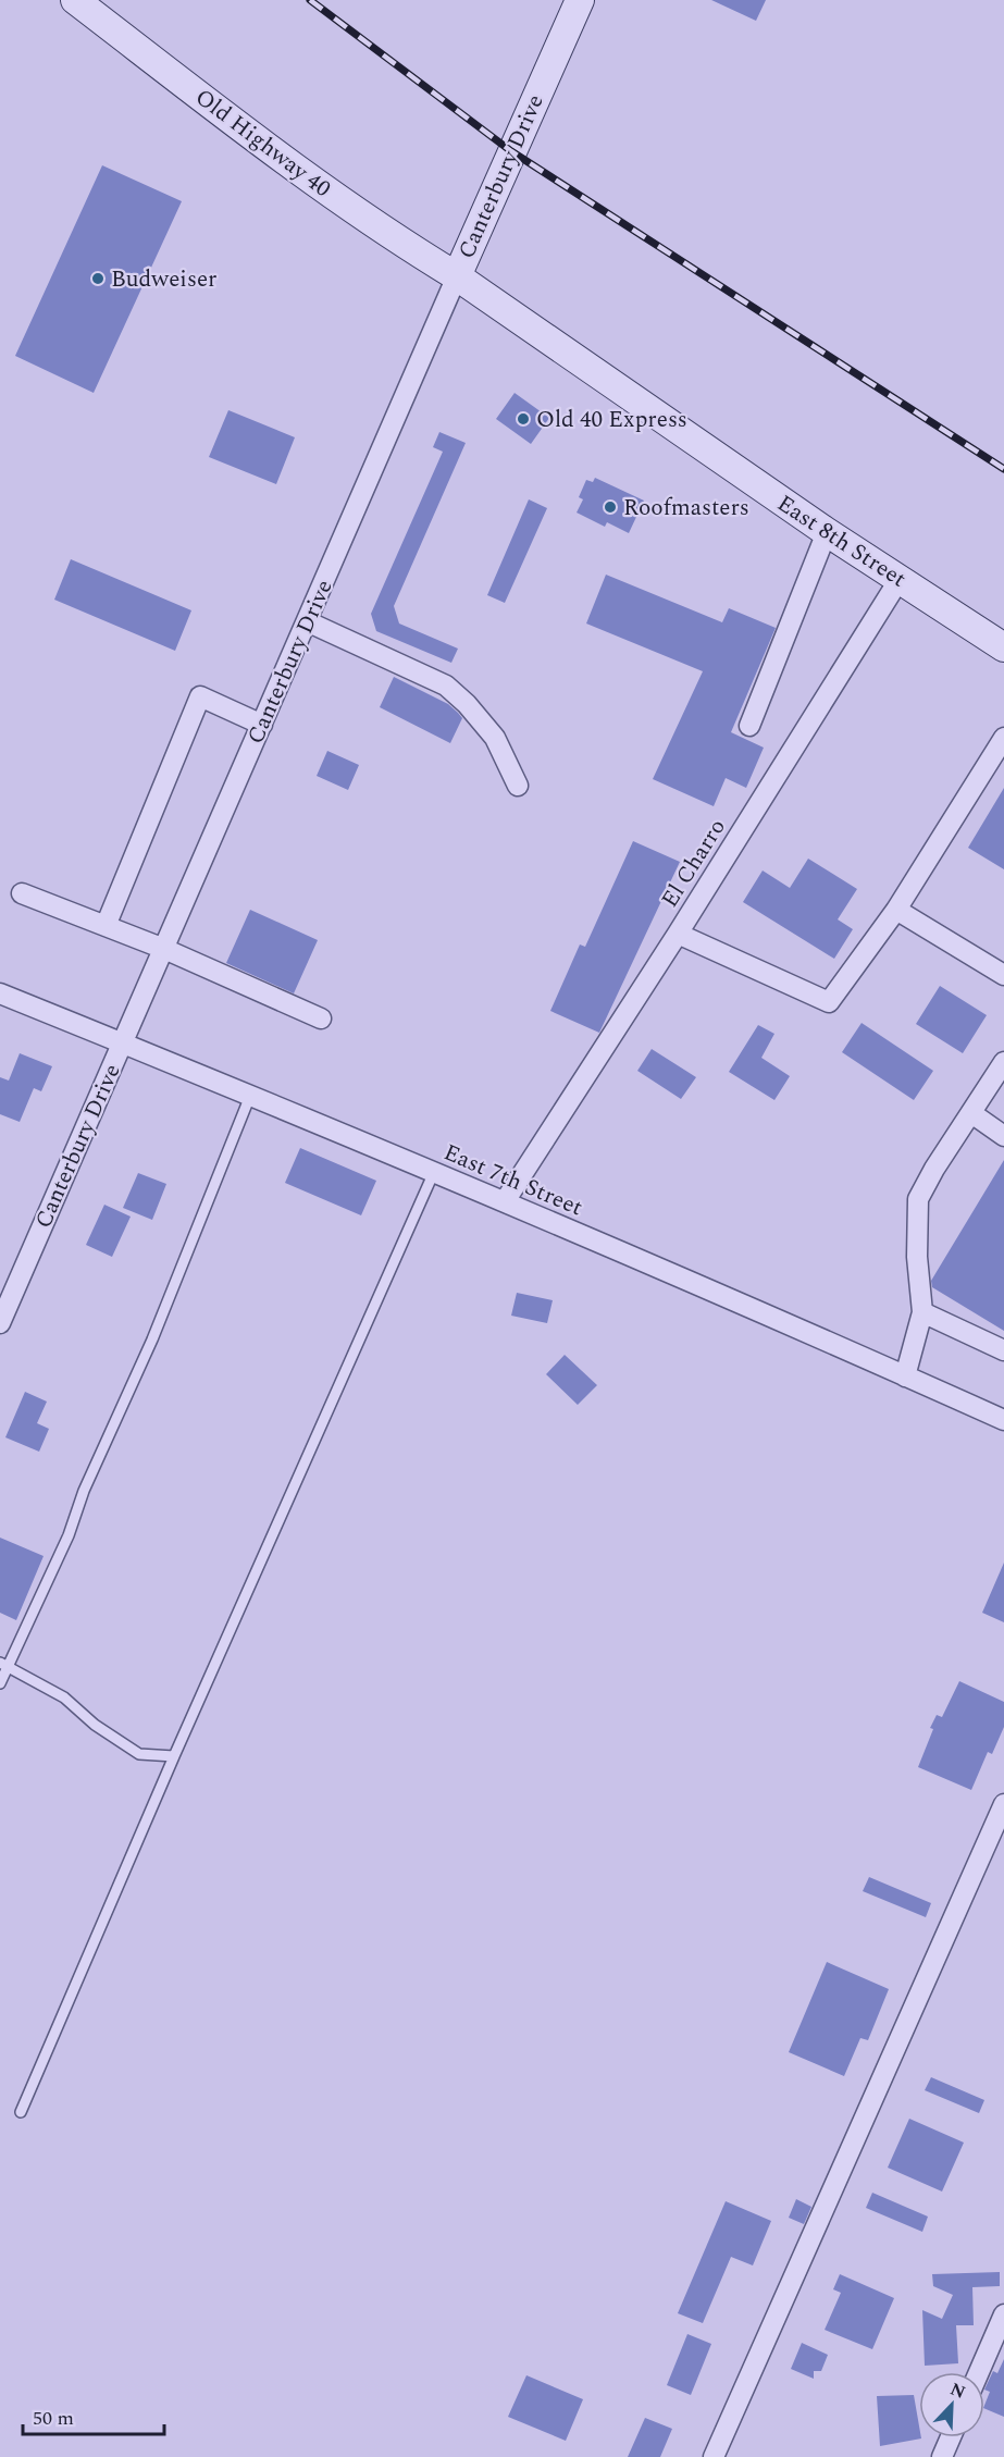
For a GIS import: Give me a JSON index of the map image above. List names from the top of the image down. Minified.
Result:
{"streets":{"main road":["Old Highway 40","Canterbury Drive","East 8th Street"],"street":["El Charro","East 7th Street"]},"crossings":[["Old Highway 40","Canterbury Drive"],["Old Highway 40","East 8th Street"],["Canterbury Drive","East 8th Street"],["Canterbury Drive","East 7th Street"],["East 8th Street","El Charro"]],"places":["Budweiser","Old 40 Express","Roofmasters"],"scale_bar":"50 m","north":"top right"}
